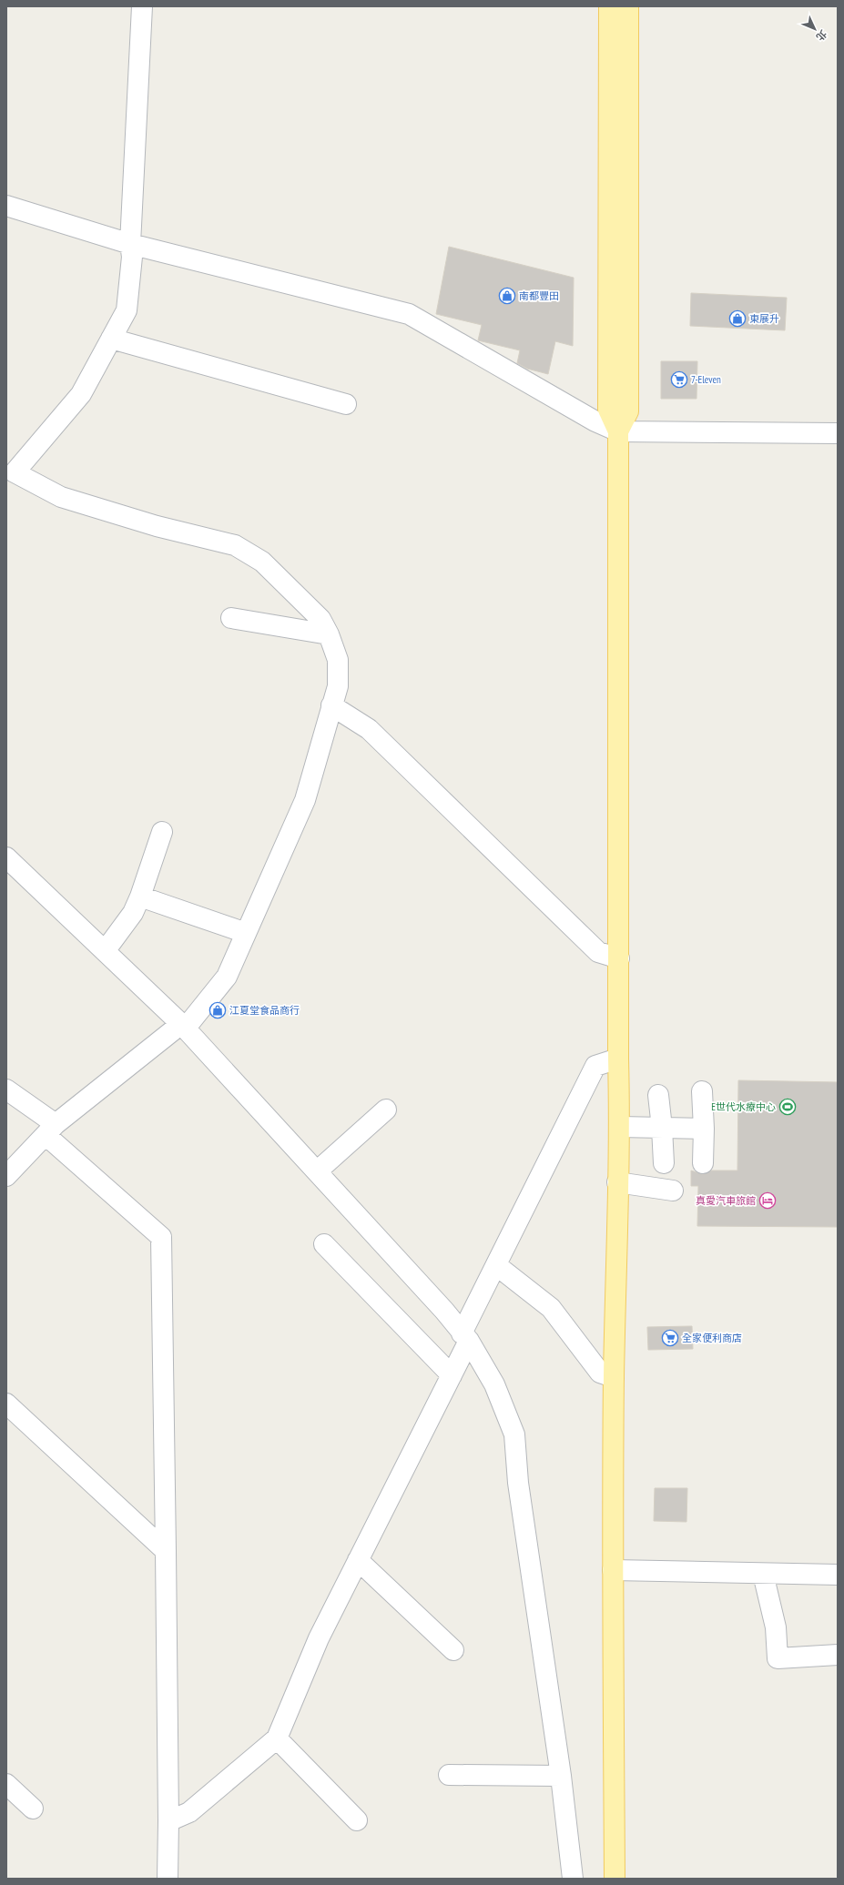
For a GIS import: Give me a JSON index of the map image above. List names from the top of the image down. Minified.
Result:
{"places":{"shop":["南都豐田","東展升","江夏堂食品商行"],"supermarket":["7-Eleven","全家便利商店"],"sports":["E世代水療中心"],"hotel":["真愛汽車旅館"]},"north":"bottom right"}
